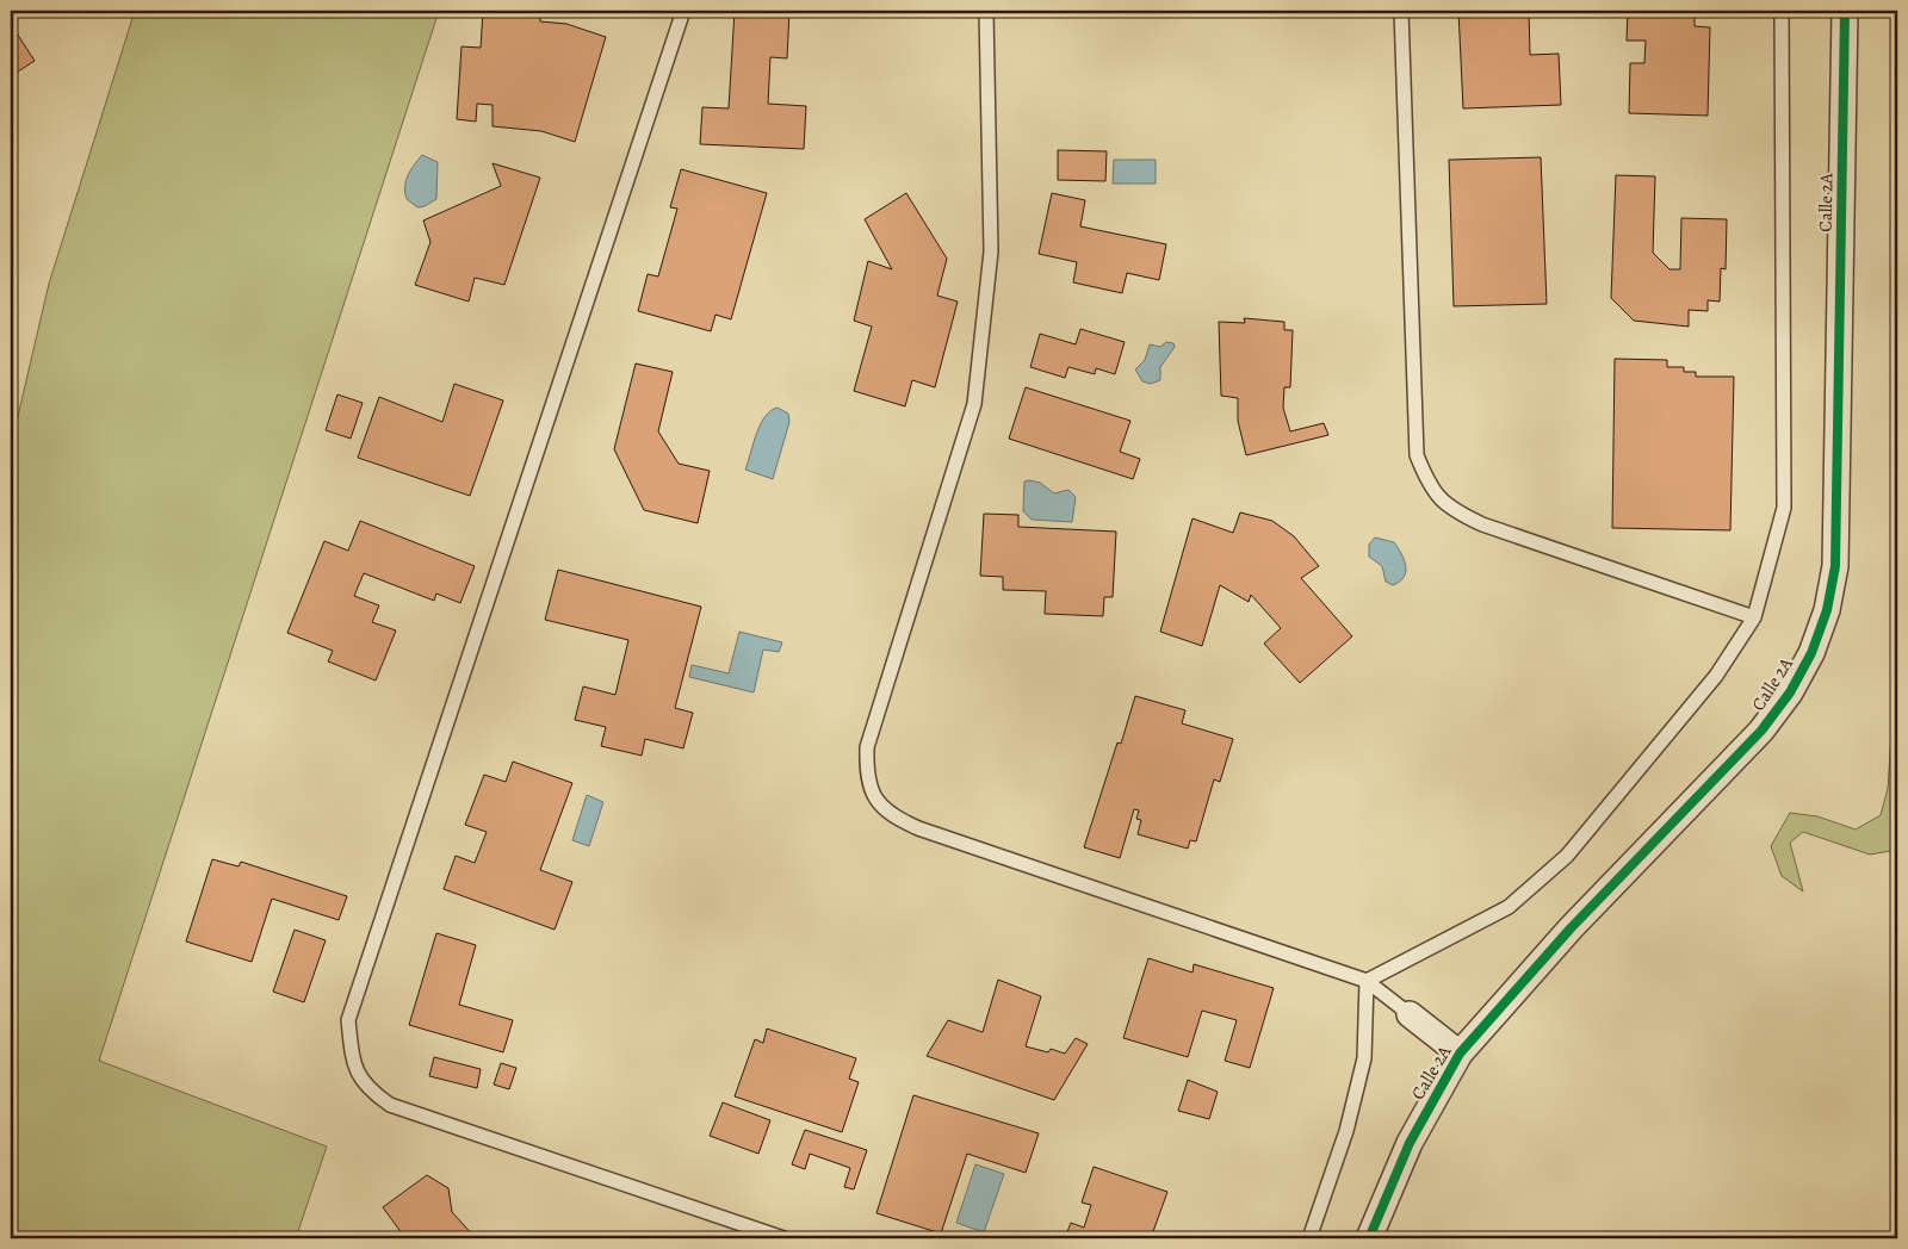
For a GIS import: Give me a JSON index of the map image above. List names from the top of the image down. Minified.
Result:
{"streets":{"street":["Calle 2A"]}}
